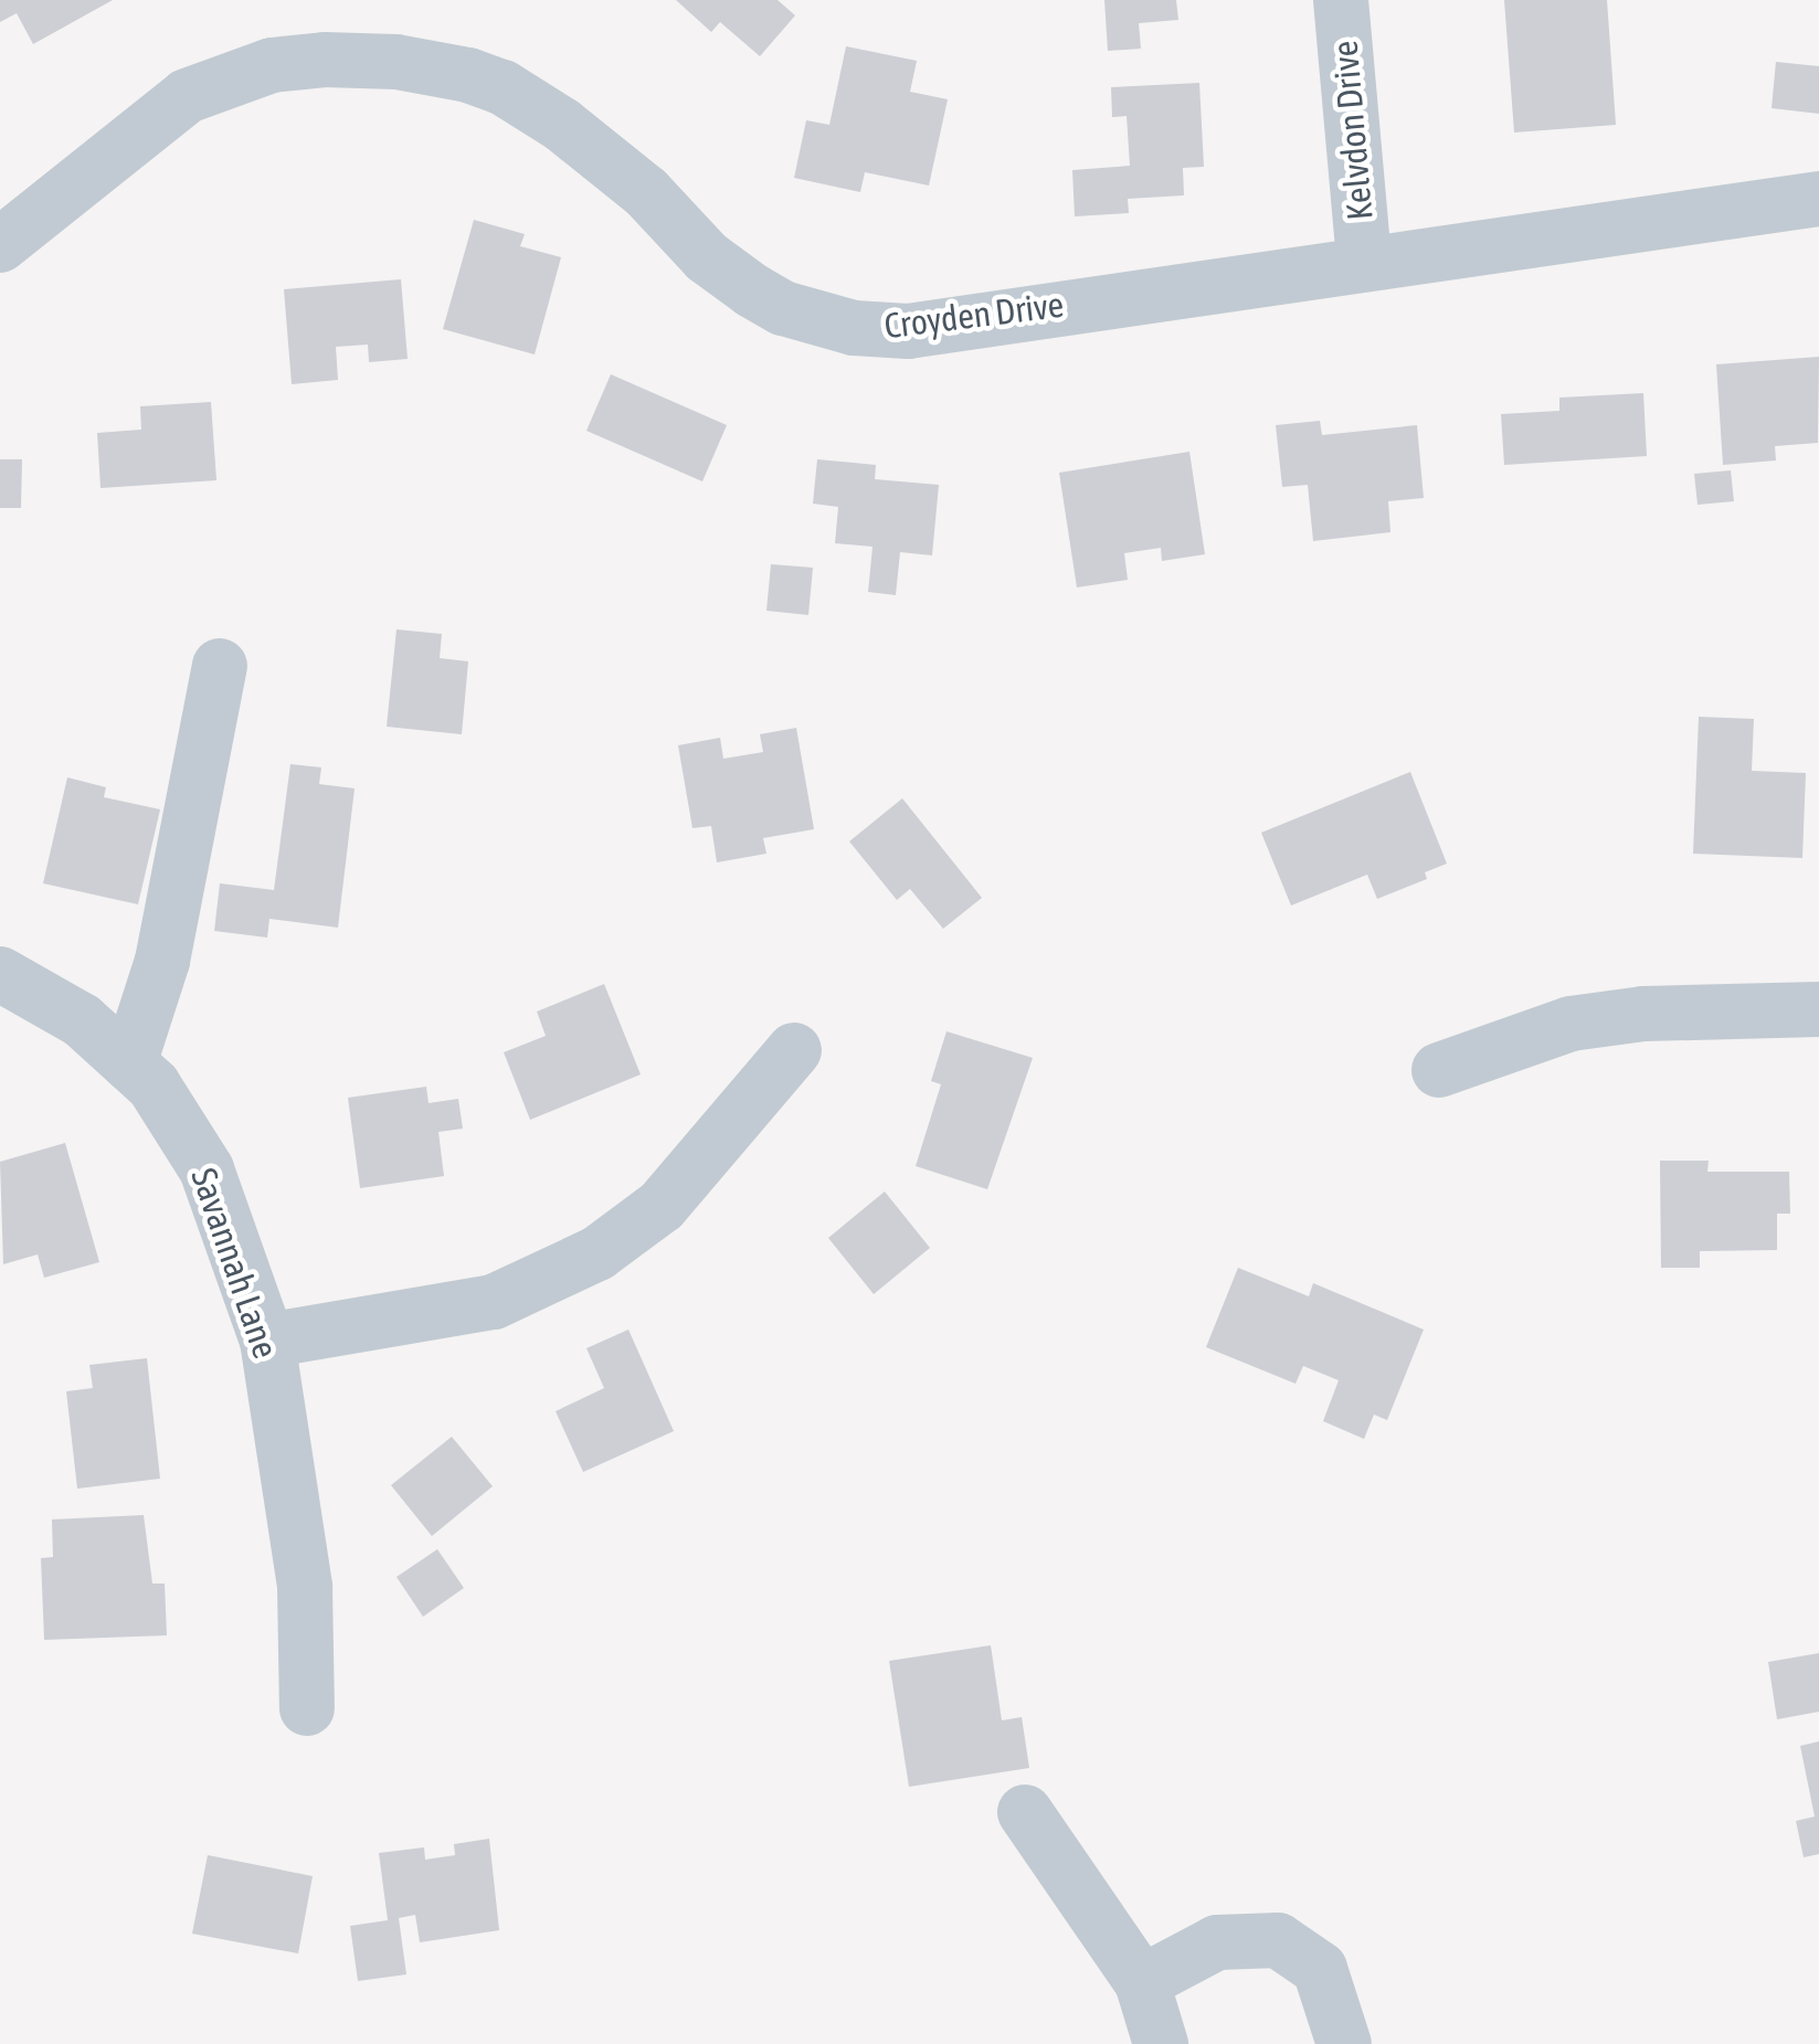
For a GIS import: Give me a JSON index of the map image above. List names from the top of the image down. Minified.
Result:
{"streets":{"street":["Kelvdon Drive","Croyden Drive","Savannah Lane"]},"crossings":[["Kelvdon Drive","Croyden Drive"]]}
